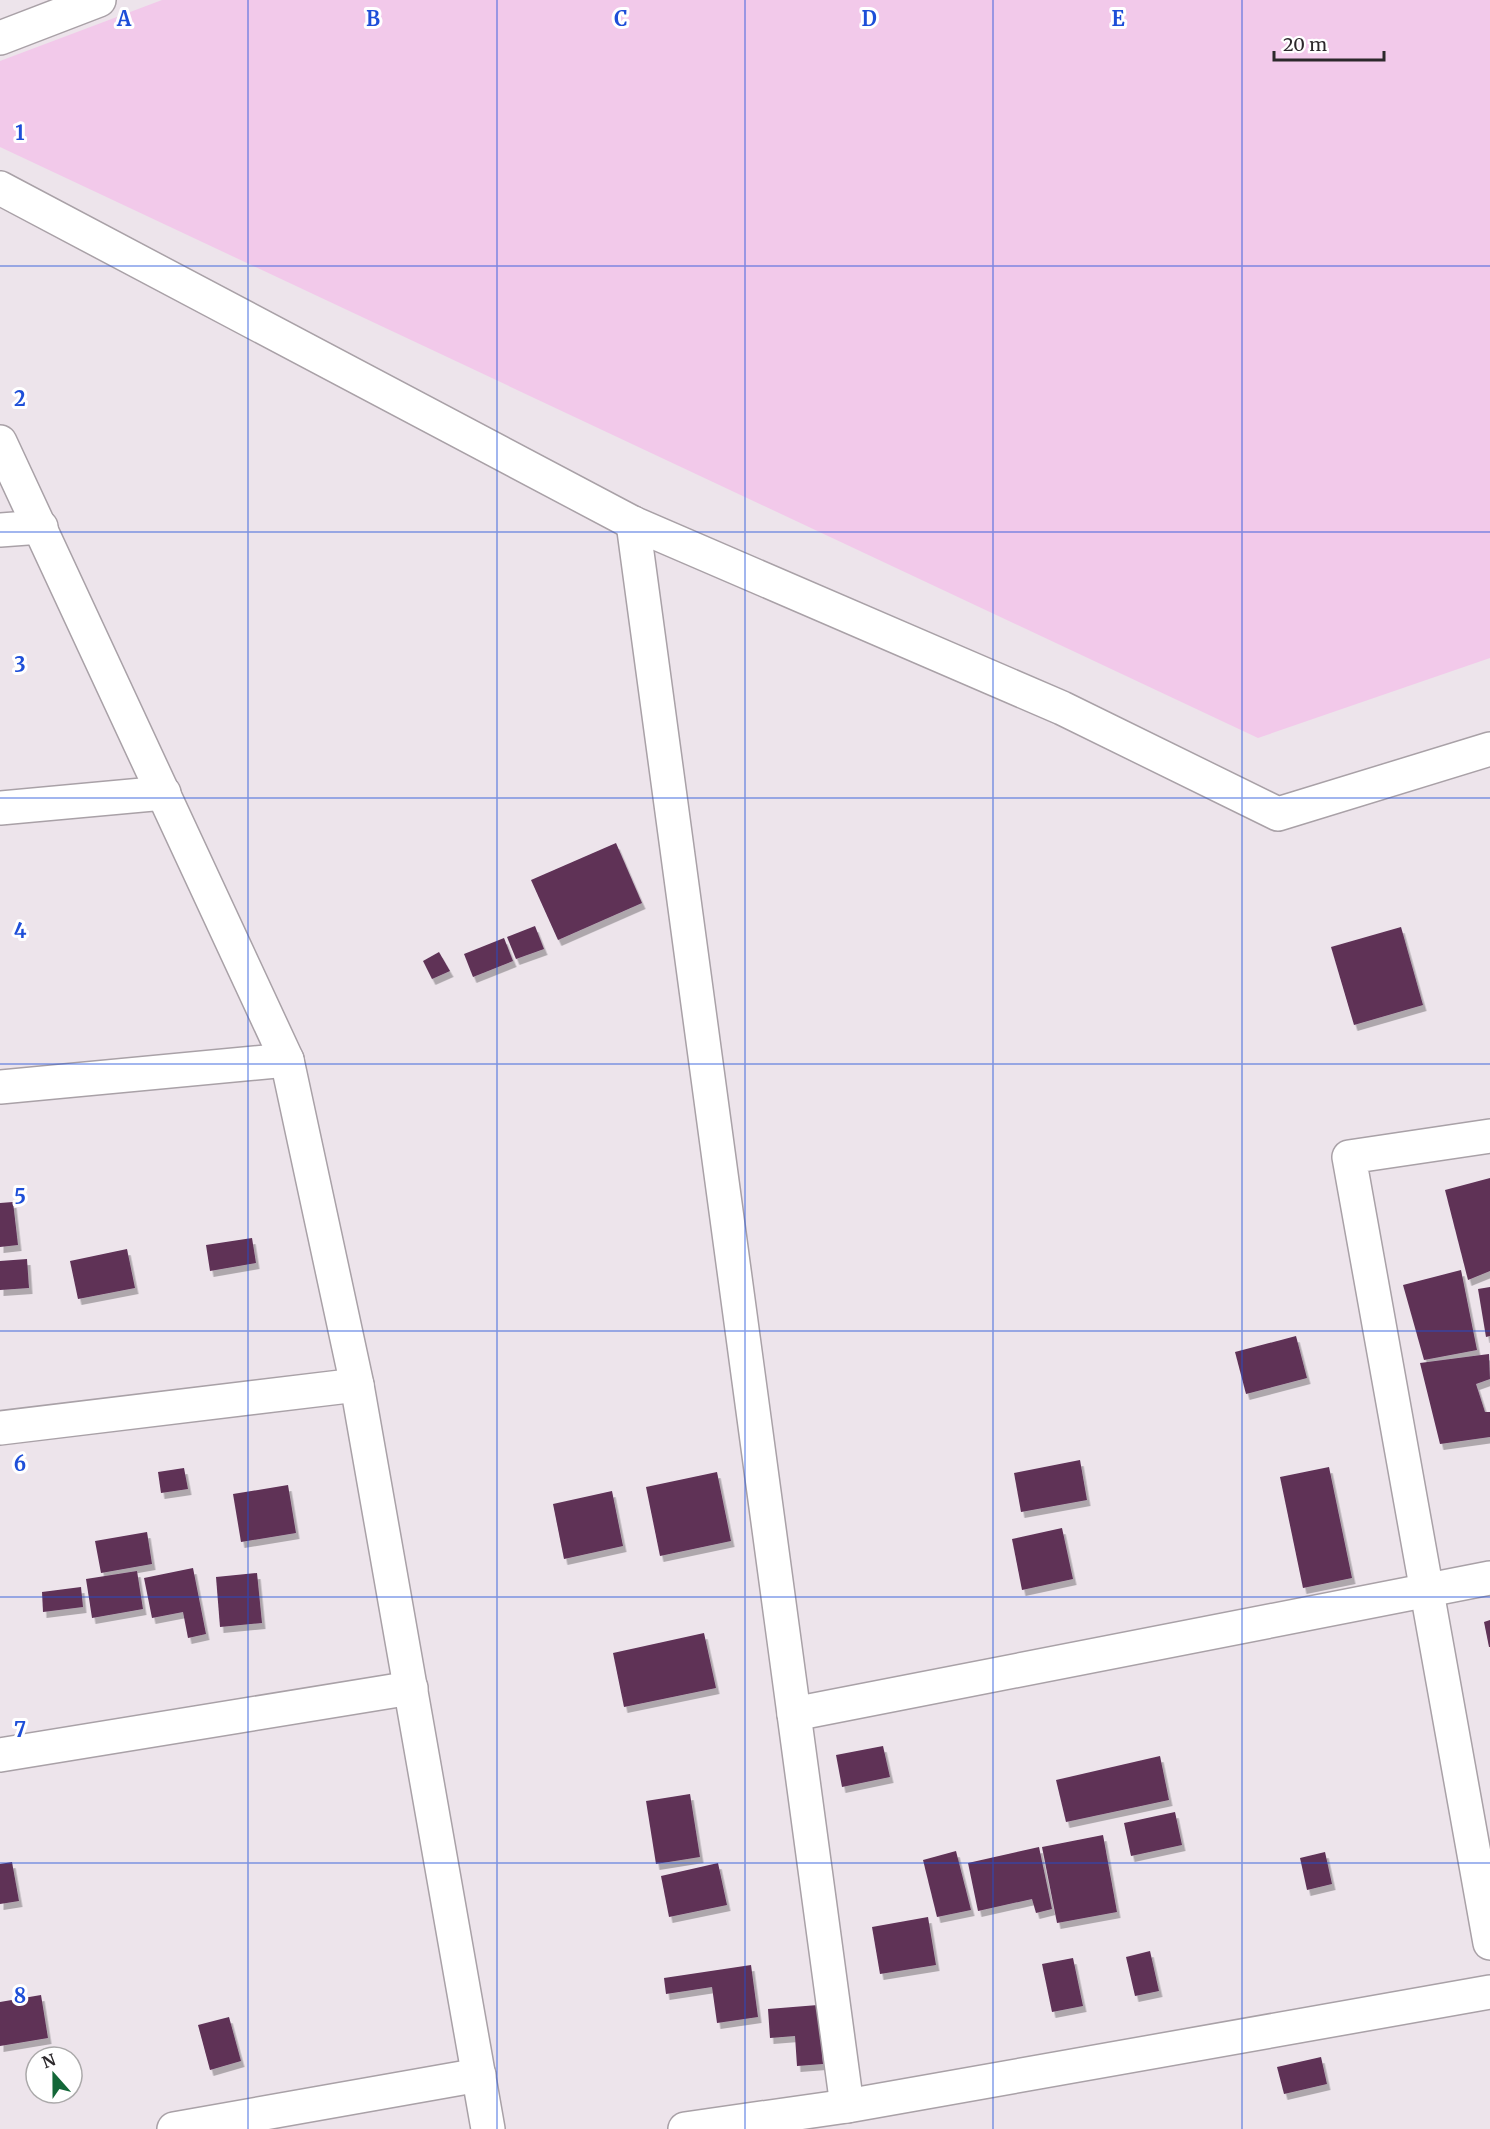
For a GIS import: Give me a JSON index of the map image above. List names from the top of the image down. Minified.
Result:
{"scale_bar":"20 m","north":"top","grid":{"columns":["A","B","C","D","E"],"rows":["1","2","3","4","5","6","7","8"]}}
